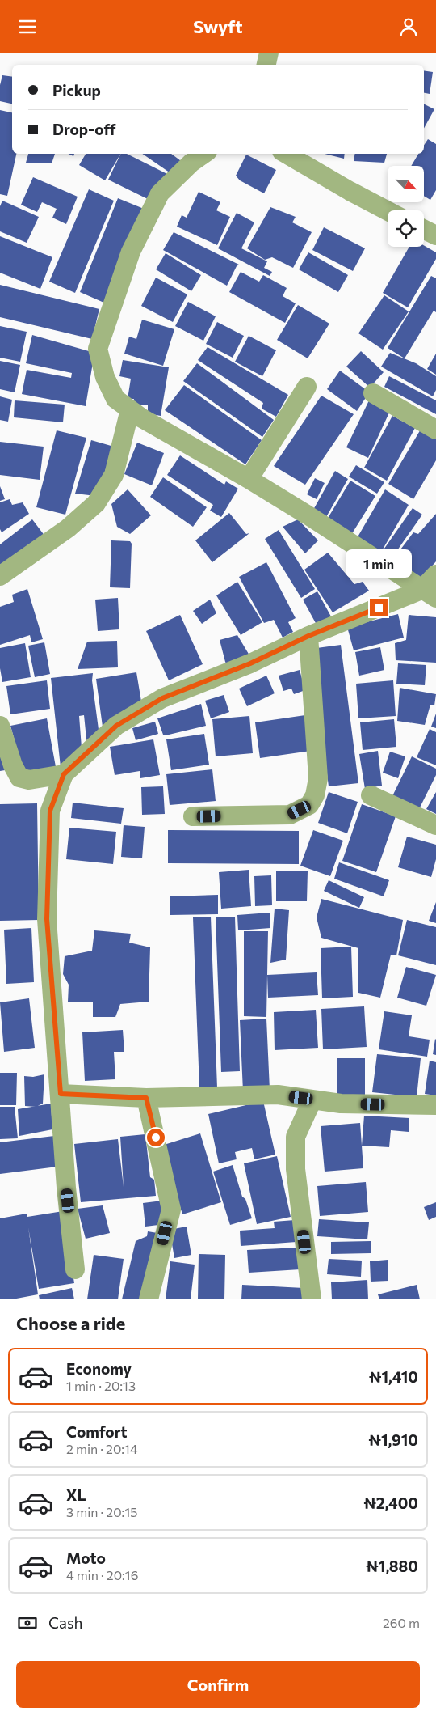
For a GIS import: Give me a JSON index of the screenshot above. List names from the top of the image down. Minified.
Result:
{"north":"bottom right","page":{"header":"Swyft","banner":["Pickup","Drop-off"],"bubble":"1 min","heading":"Choose a ride","list":[{"name":"Economy","note":"1 min · 20:13","value":"₦1,410"},{"name":"Comfort","note":"2 min · 20:14","value":"₦1,910"},{"name":"XL","note":"3 min · 20:15","value":"₦2,400"},{"name":"Moto","note":"4 min · 20:16","value":"₦1,880"}],"pay":["Cash","260 m"],"buttons":"Confirm"}}
